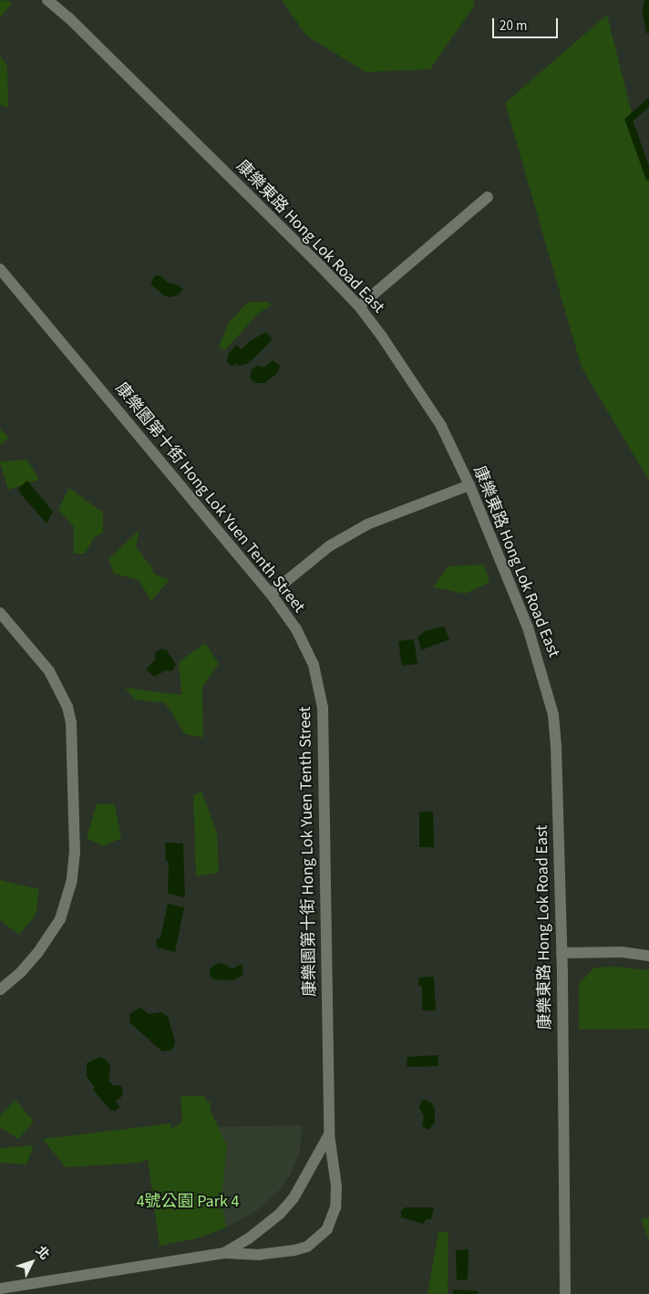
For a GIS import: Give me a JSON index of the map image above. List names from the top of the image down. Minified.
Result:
{"streets":{"street":["康樂東路 Hong Lok Road East","康樂園第十街 Hong Lok Yuen Tenth Street"]},"parks":["4號公園 Park 4"],"scale_bar":"20 m","north":"top right"}
